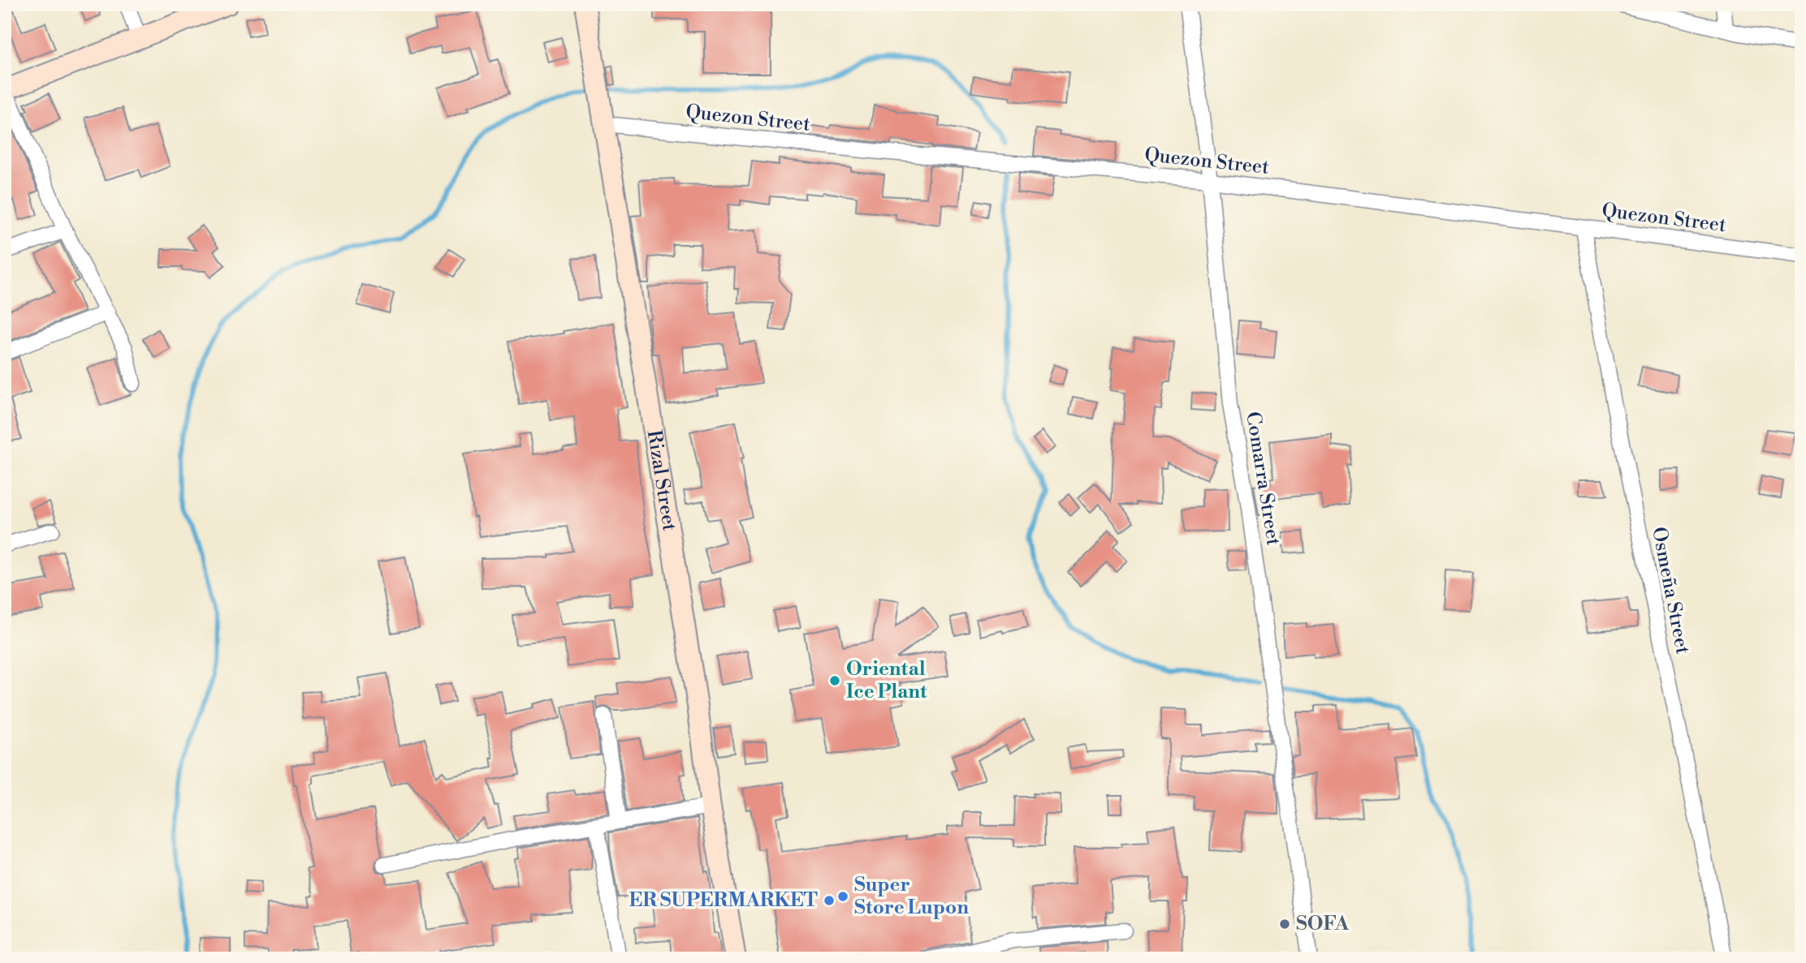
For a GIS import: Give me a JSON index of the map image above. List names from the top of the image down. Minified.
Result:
{"streets":{"street":["Quezon Street","Comarra Street","Rizal Street","Osmeña Street"]},"crossings":[["Quezon Street","Comarra Street"],["Quezon Street","Rizal Street"],["Quezon Street","Osmeña Street"]],"places":["Oriental Ice Plant","Super Store Lupon","ER SUPERMARKET","SOFA"]}
